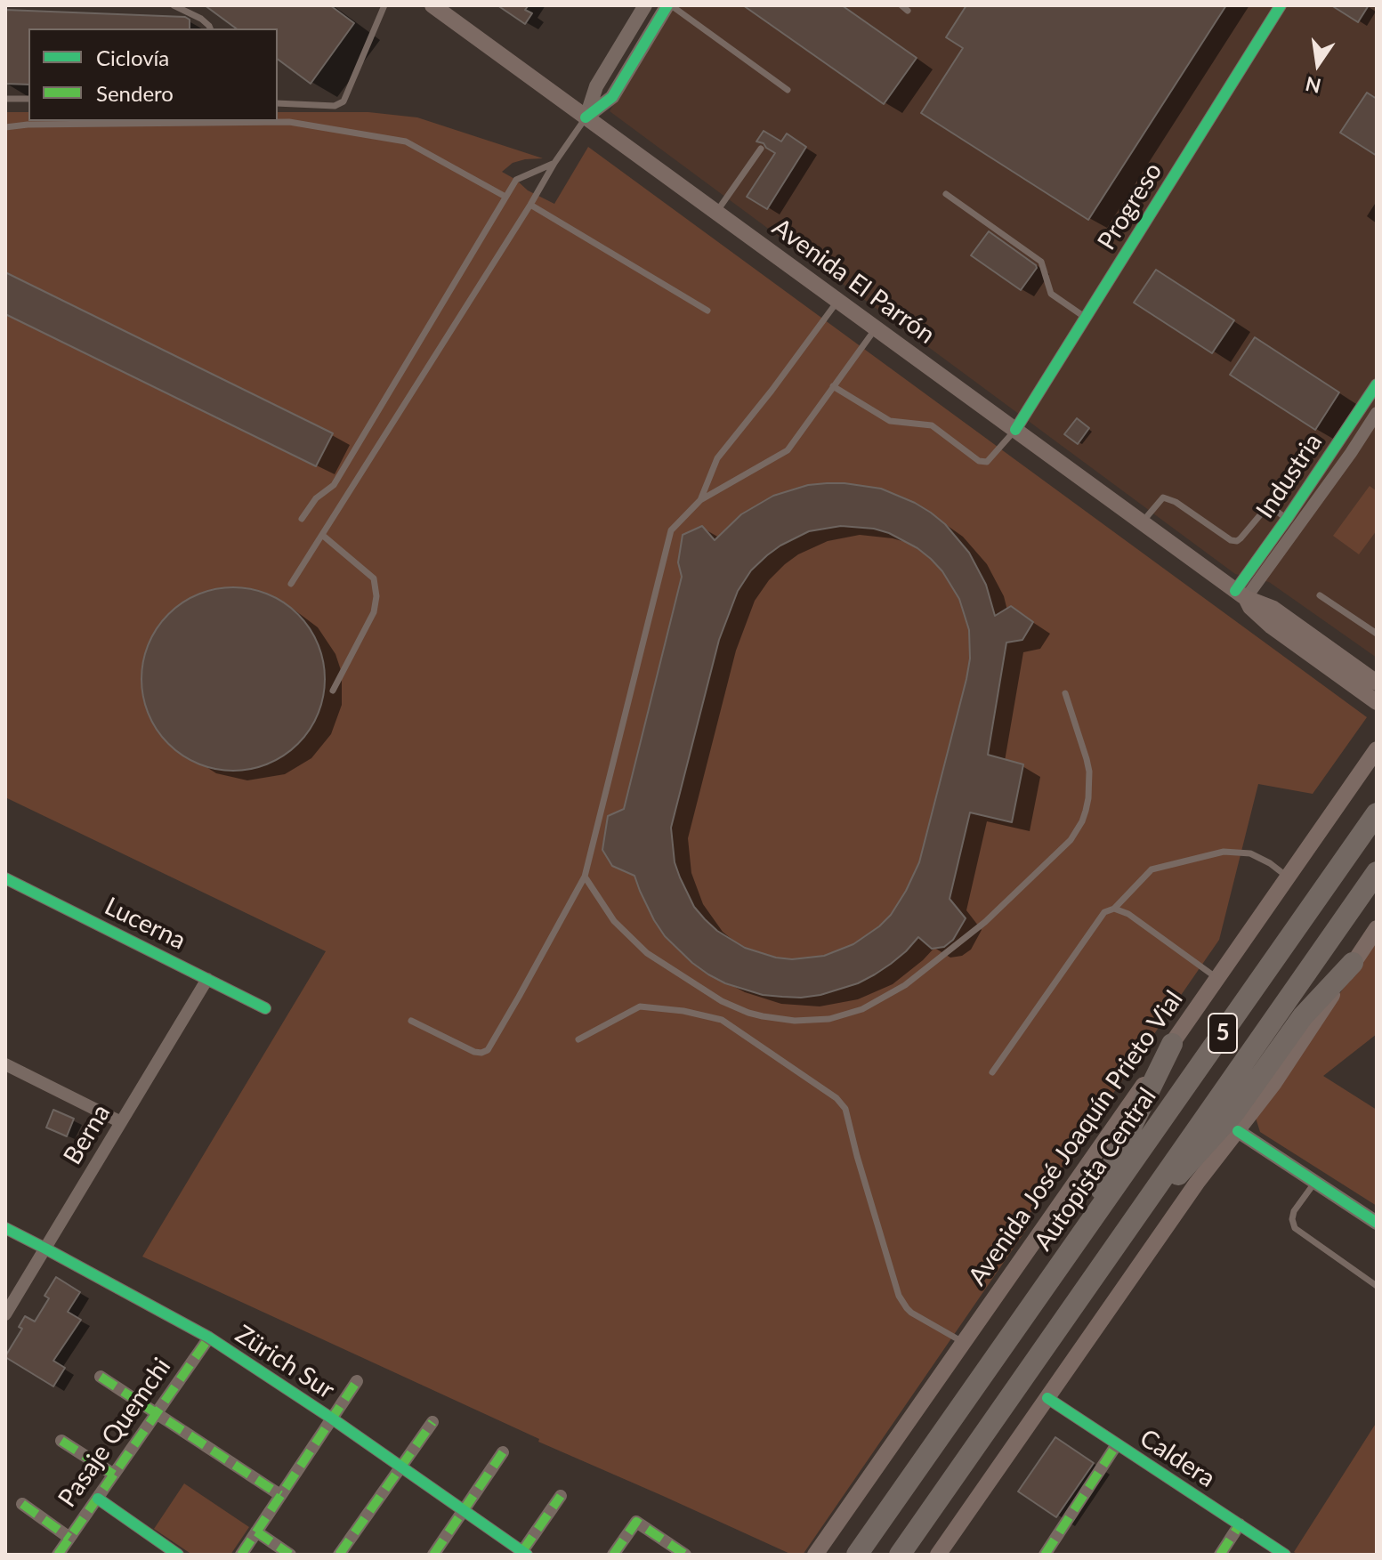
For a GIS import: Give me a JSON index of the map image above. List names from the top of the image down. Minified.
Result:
{"streets":{"highway":["5","Autopista Central"],"main road":["Avenida El Parrón","Avenida José Joaquín Prieto Vial"],"street":["Progreso","Industria","Lucerna","Berna","Zürich Sur","Pasaje Quemchi","Caldera"]},"crossings":[["Progreso","Avenida El Parrón"],["Avenida El Parrón","Industria"],["Lucerna","Berna"],["Berna","Zürich Sur"],["Zürich Sur","Pasaje Quemchi"]],"legend":["Ciclovía","Sendero"],"north":"bottom"}
